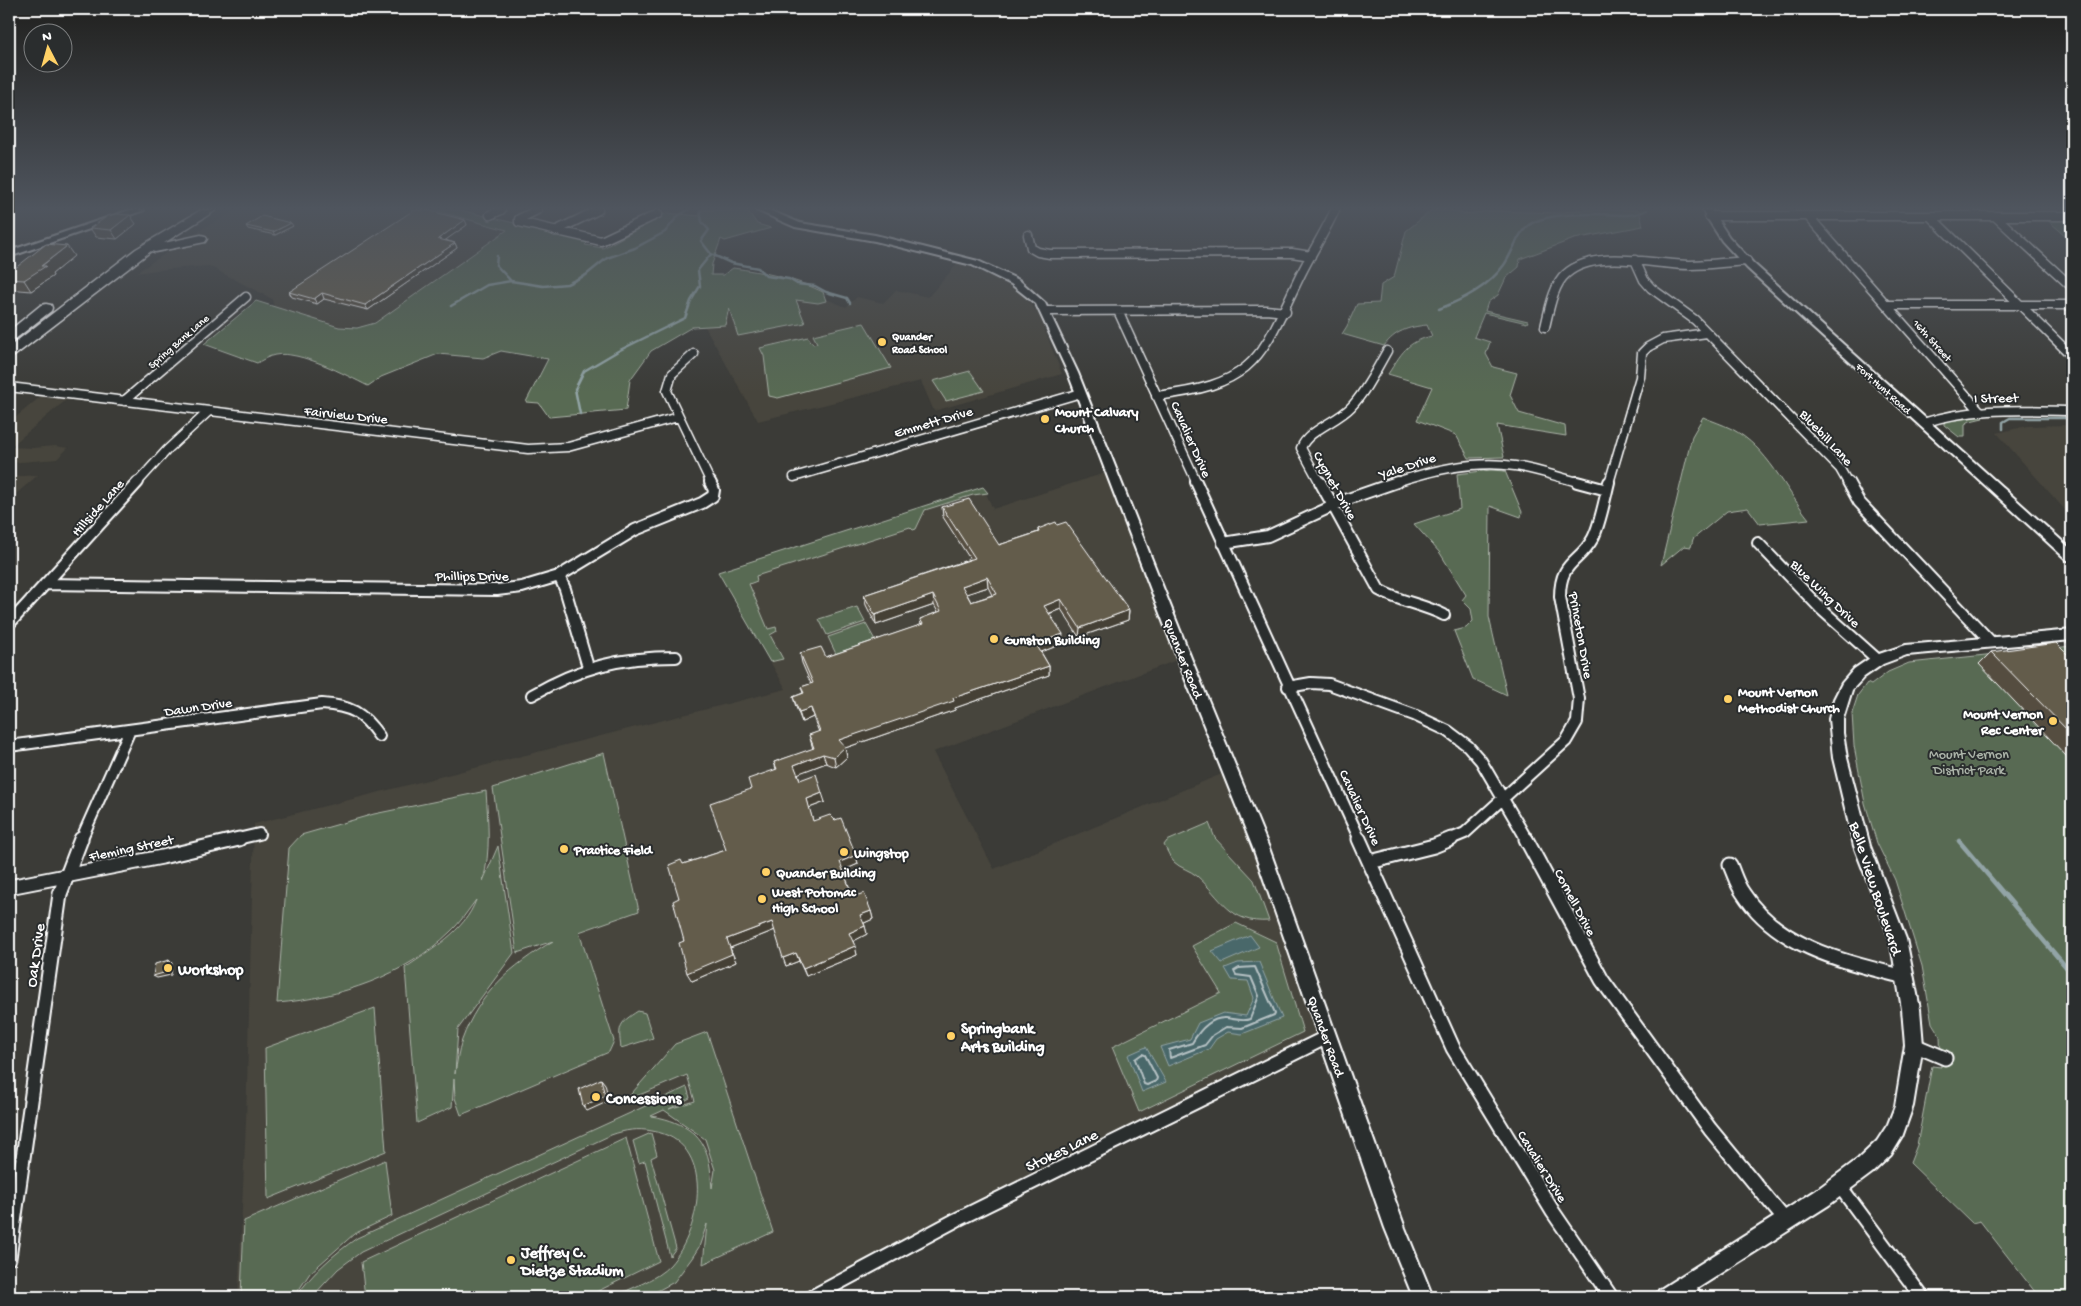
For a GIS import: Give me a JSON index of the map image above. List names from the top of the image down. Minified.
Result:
{"streets":{"main road":["Fort Hunt Road","Quander Road","Belle View Boulevard"],"street":["16th Street","Spring Bank Lane","I Street","Fairview Drive","Emmett Drive","Bluebill Lane","Cavalier Drive","Yale Drive","Cygnet Drive","Hillside Lane","Phillips Drive","Blue Wing Drive","Princeton Drive","Dawn Drive","Fleming Street","Cornell Drive","Oak Drive","Stokes Lane"]},"crossings":[["16th Street","I Street"],["Spring Bank Lane","Fairview Drive"],["Fort Hunt Road","I Street"],["Fairview Drive","Hillside Lane"],["Fairview Drive","Phillips Drive"],["Emmett Drive","Quander Road"],["Bluebill Lane","Princeton Drive"],["Bluebill Lane","Belle View Boulevard"],["Cavalier Drive","Yale Drive"],["Cavalier Drive","Princeton Drive"],["Cavalier Drive","Cornell Drive"],["Yale Drive","Cygnet Drive"],["Yale Drive","Princeton Drive"],["Hillside Lane","Phillips Drive"],["Blue Wing Drive","Belle View Boulevard"],["Princeton Drive","Cornell Drive"],["Quander Road","Stokes Lane"],["Dawn Drive","Oak Drive"],["Fleming Street","Oak Drive"],["Belle View Boulevard","Cornell Drive"]],"parks":["Mount Vernon District Park"],"places":["Quander Road School","Mount Calvary Church","Gunston Building","Mount Vernon Methodist Church","Mount Vernon Rec Center","Practice Field","Wingstop","Quander Building","West Potomac High School","Workshop","Springbank Arts Building","Concessions","Jeffrey C. Dietze Stadium"],"north":"top"}
